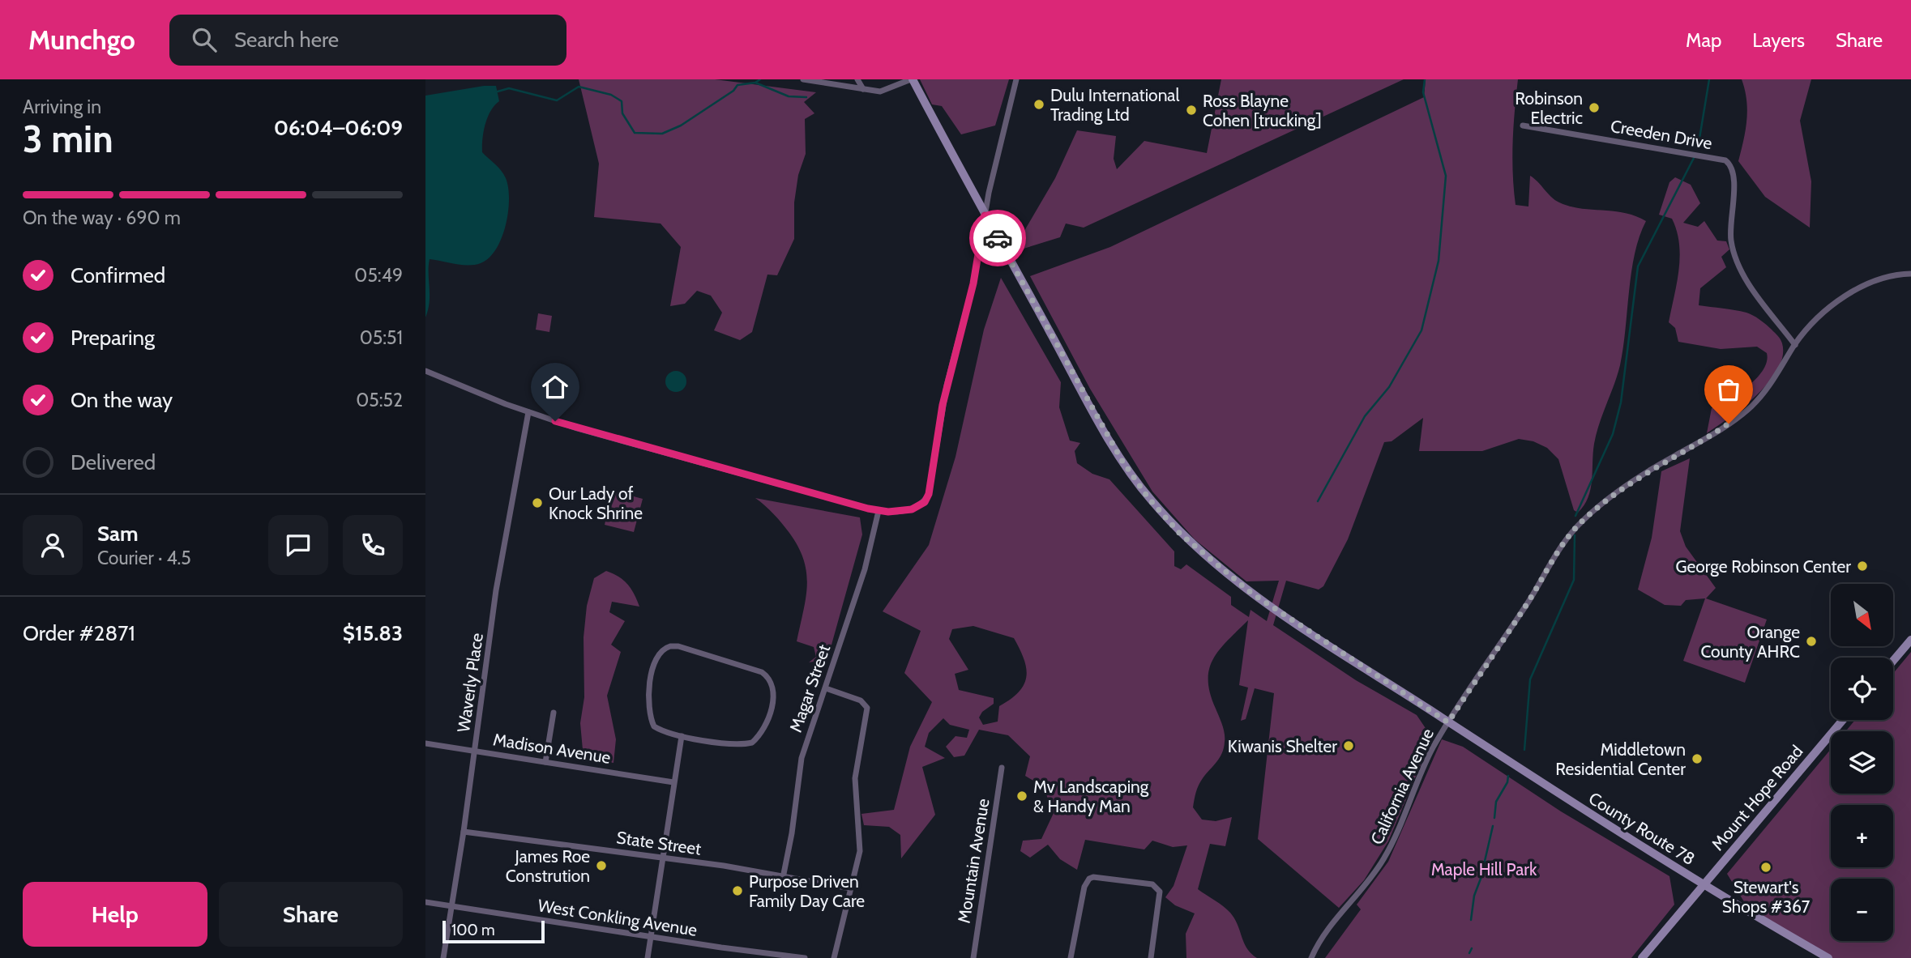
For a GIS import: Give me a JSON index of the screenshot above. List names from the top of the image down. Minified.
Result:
{"streets":{"street":["Creeden Drive","Waverly Place","Magar Street","Madison Avenue","California Avenue","Mount Hope Road","County Route 78","State Street","Mountain Avenue","West Conkling Avenue"]},"crossings":[["Creeden Drive","California Avenue"],["Waverly Place","Madison Avenue"],["Waverly Place","State Street"],["Waverly Place","West Conkling Avenue"],["Magar Street","State Street"],["California Avenue","County Route 78"],["Mount Hope Road","County Route 78"]],"parks":["Maple Hill Park"],"places":["Dulu International Trading Ltd","Robinson Electric","Ross Blayne Cohen [trucking]","Our Lady of Knock Shrine","George Robinson Center","Orange County AHRC","Kiwanis Shelter","Middletown Residential Center","Mv Landscaping & Handy Man","James Roe Constrution","Stewart's Shops #367","Purpose Driven Family Day Care"],"scale_bar":"100 m","north":"bottom right","page":{"header":"Munchgo","search":"Search here","nav":["Map","Layers","Share"],"heading":["3 min","Arriving in","06:04–06:09"],"panel":["Sam","Courier · 4.5","Order #2871","$15.83"],"bar":"On the way · 690 m","list":[["Confirmed","05:49"],["Preparing","05:51"],["On the way","05:52"],"Delivered"],"map_buttons":["+","−"],"buttons":["Help","Share"],"scale":"100 m"}}
